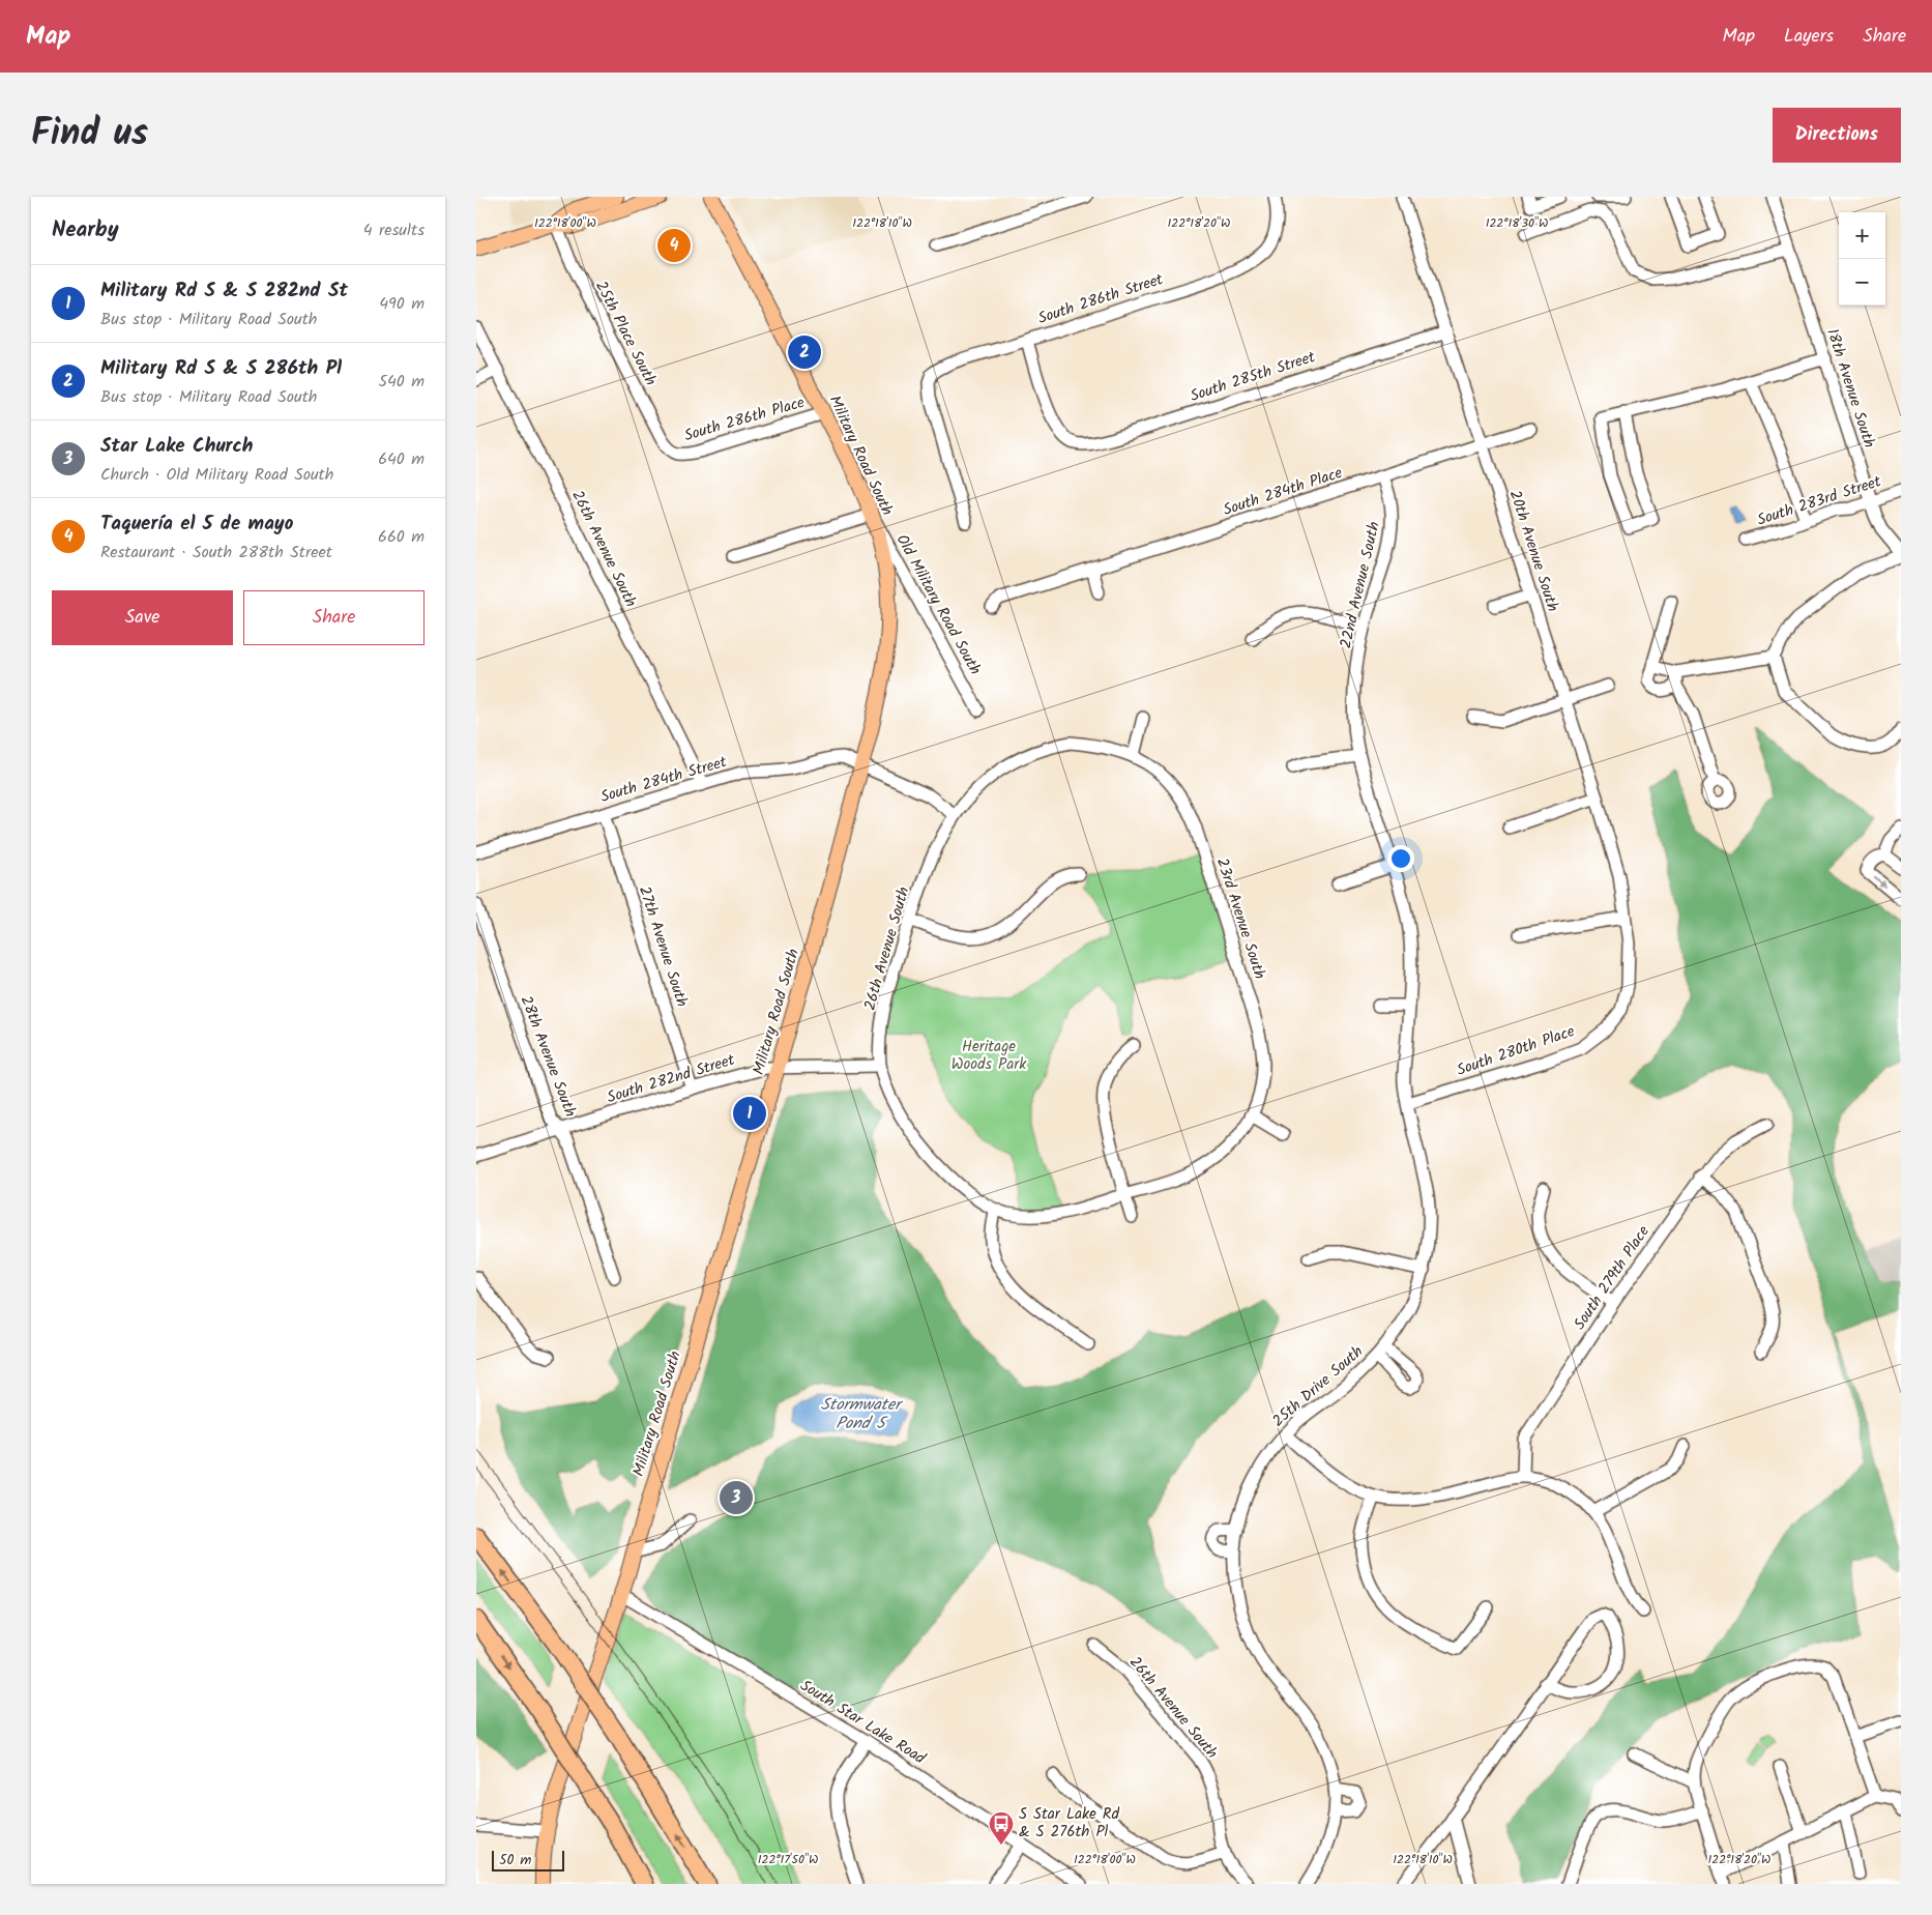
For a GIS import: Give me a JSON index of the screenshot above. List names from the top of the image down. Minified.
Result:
{"streets":{"main road":["Military Road South"],"street":["South 286th Street","25th Place South","South 285th Street","18th Avenue South","South 286th Place","South 284th Place","South 283rd Street","26th Avenue South","20th Avenue South","22nd Avenue South","Old Military Road South","South 284th Street","23rd Avenue South","27th Avenue South","South 280th Place","28th Avenue South","South 282nd Street","South 279th Place","25th Drive South","South Star Lake Road"]},"crossings":[["South 286th Street","South 285th Street"],["25th Place South","South 286th Place"],["South 285th Street","20th Avenue South"],["18th Avenue South","South 283rd Street"],["South 286th Place","Military Road South"],["Military Road South","Old Military Road South"],["Military Road South","South 284th Street"],["Military Road South","South 282nd Street"],["Military Road South","South Star Lake Road"],["South 284th Place","20th Avenue South"],["South 284th Place","22nd Avenue South"],["26th Avenue South","South 284th Street"],["26th Avenue South","South 282nd Street"],["20th Avenue South","South 280th Place"],["22nd Avenue South","South 280th Place"],["22nd Avenue South","25th Drive South"],["South 284th Street","27th Avenue South"],["27th Avenue South","South 282nd Street"],["28th Avenue South","South 282nd Street"]],"water":["Stormwater Pond 5"],"parks":["Heritage Woods Park"],"places":{"bus stop":["S Star Lake Rd & S 276th Pl"]},"scale_bar":"50 m","page":{"header":"Map","nav":["Map","Layers","Share"],"title":"Find us","buttons":["Directions",["Save","Share"]],"heading":["Nearby","4 results"],"map_buttons":["+","−"],"pins":["4","2","1","3"],"list":[{"mark":"1","name":"Military Rd S & S 282nd St","note":"Bus stop · Military Road South","value":"490 m"},{"mark":"2","name":"Military Rd S & S 286th Pl","note":"Bus stop · Military Road South","value":"540 m"},{"mark":"3","name":"Star Lake Church","note":"Church · Old Military Road South","value":"640 m"},{"mark":"4","name":"Taquería el 5 de mayo","note":"Restaurant · South 288th Street","value":"660 m"}],"scale":"50 m"},"coordinates":["122°18'00\"W","122°18'10\"W","122°18'20\"W","122°18'30\"W","122°17'50\"W"]}
